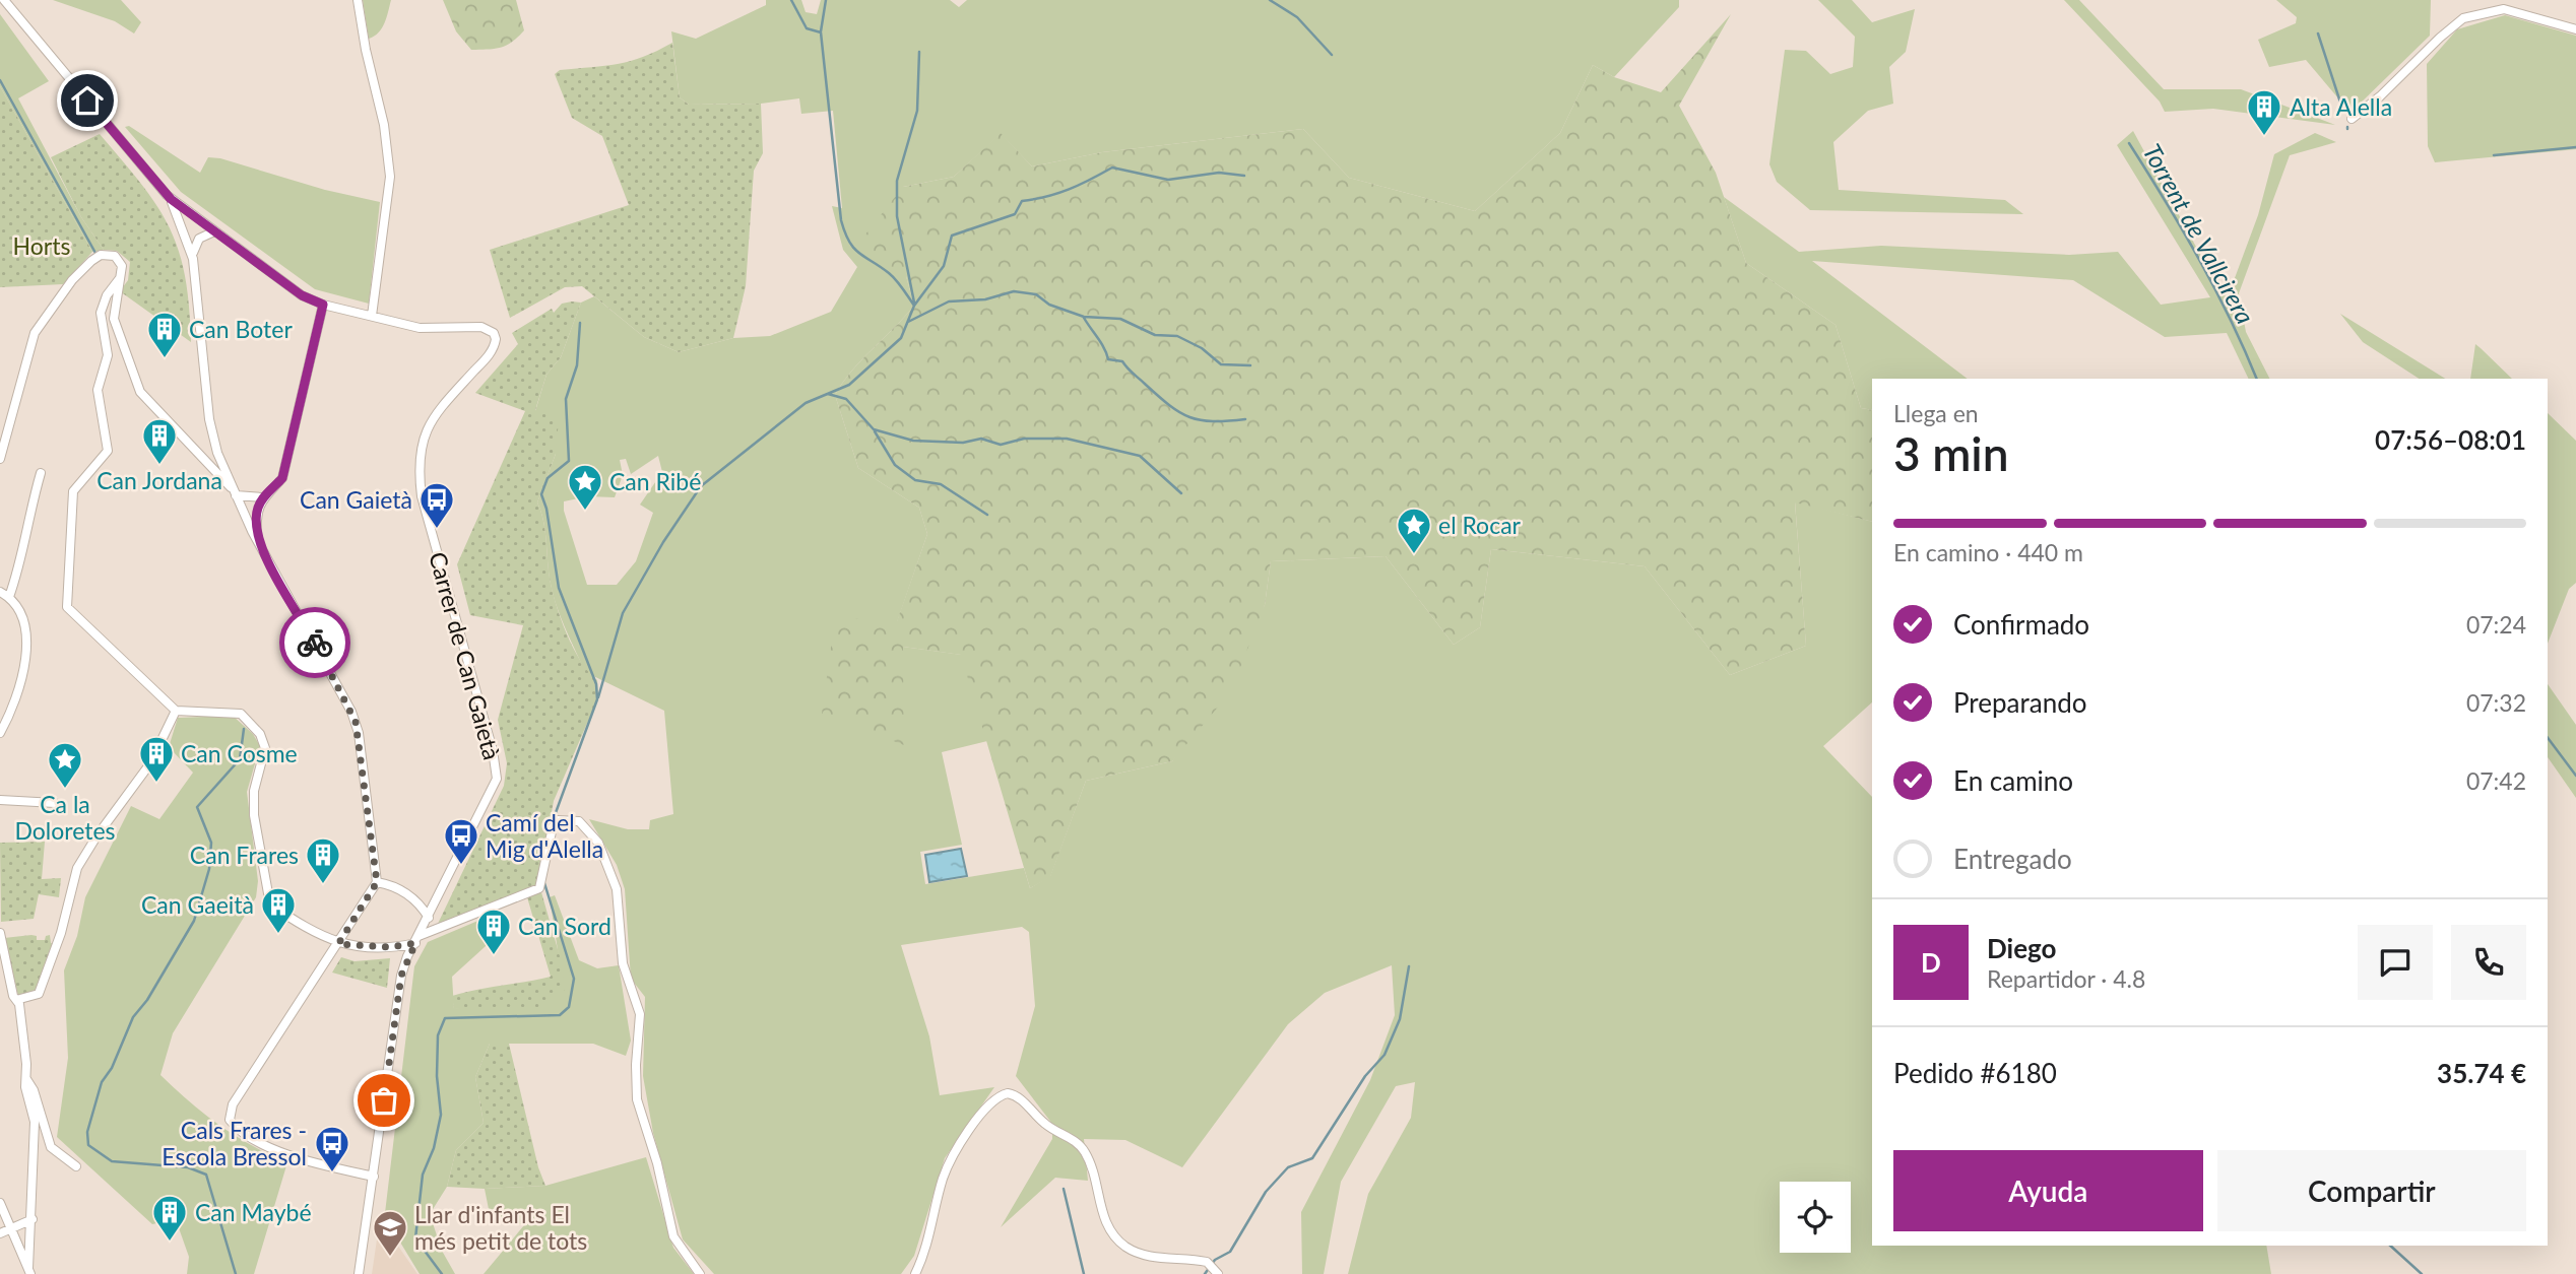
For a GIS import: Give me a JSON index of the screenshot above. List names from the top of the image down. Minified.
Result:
{"streets":{"street":["Carrer de Can Gaietà"]},"water":["Torrent de Vallcirera"],"parks":["Horts"],"places":{"building":["Alta Alella","Can Boter","Can Jordana","Can Cosme","Can Frares","Can Gaeità","Can Sord","Can Maybé"],"place":["Can Ribé","el Rocar","Ca la Doloretes"],"bus stop":["Can Gaietà","Camí del Mig d'Alella","Cals Frares - Escola Bressol"],"school or university":["Llar d'infants El més petit de tots"]},"page":{"heading":["3 min","Llega en","07:56–08:01"],"panel":["Diego","Repartidor · 4.8","Pedido #6180","35.74 €"],"bar":"En camino · 440 m","list":[["Confirmado","07:24"],["Preparando","07:32"],["En camino","07:42"],"Entregado"],"round":"D","buttons":["Ayuda","Compartir"]}}
